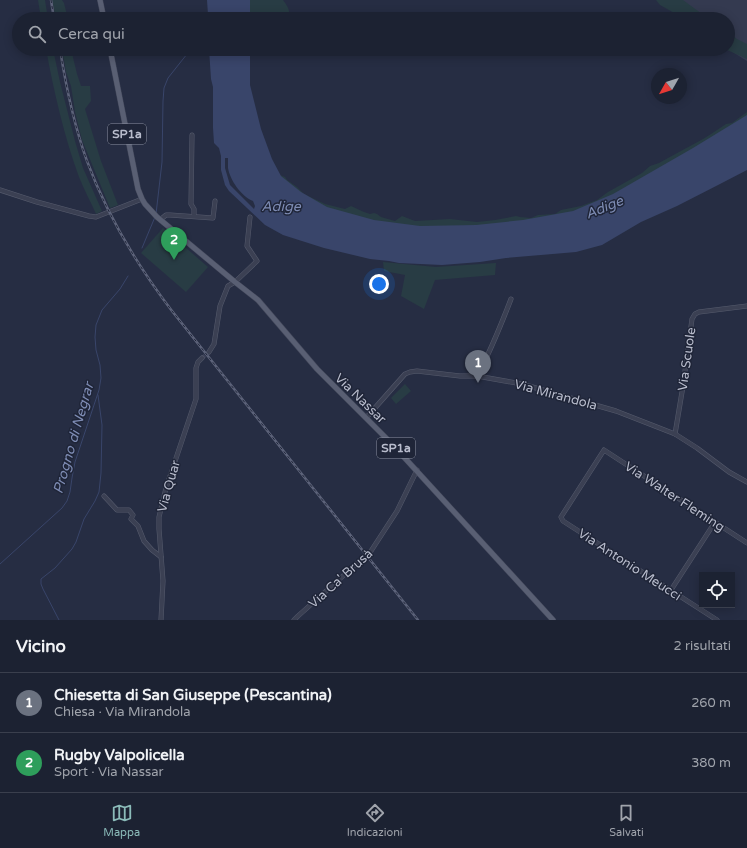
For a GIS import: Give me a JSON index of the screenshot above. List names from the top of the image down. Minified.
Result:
{"streets":{"main road":["SP1a","Via Nassar"],"street":["Via Scuole","Via Mirandola","Via Quar","Via Walter Fleming","Via Antonio Meucci","Via Ca' Brusà"]},"crossings":[["Via Scuole","Via Mirandola"],["Via Mirandola","Via Nassar"],["Via Nassar","Via Ca' Brusà"],["Via Walter Fleming","Via Antonio Meucci"]],"water":["Adige","Progno di Negrar"],"north":"bottom left","page":{"search":"Cerca qui","pins":["2","1"],"heading":["Vicino","2 risultati"],"list":[{"mark":"1","name":"Chiesetta di San Giuseppe (Pescantina)","note":"Chiesa · Via Mirandola","value":"260 m"},{"mark":"2","name":"Rugby Valpolicella","note":"Sport · Via Nassar","value":"380 m"}],"nav":["Mappa","Indicazioni","Salvati"]}}
